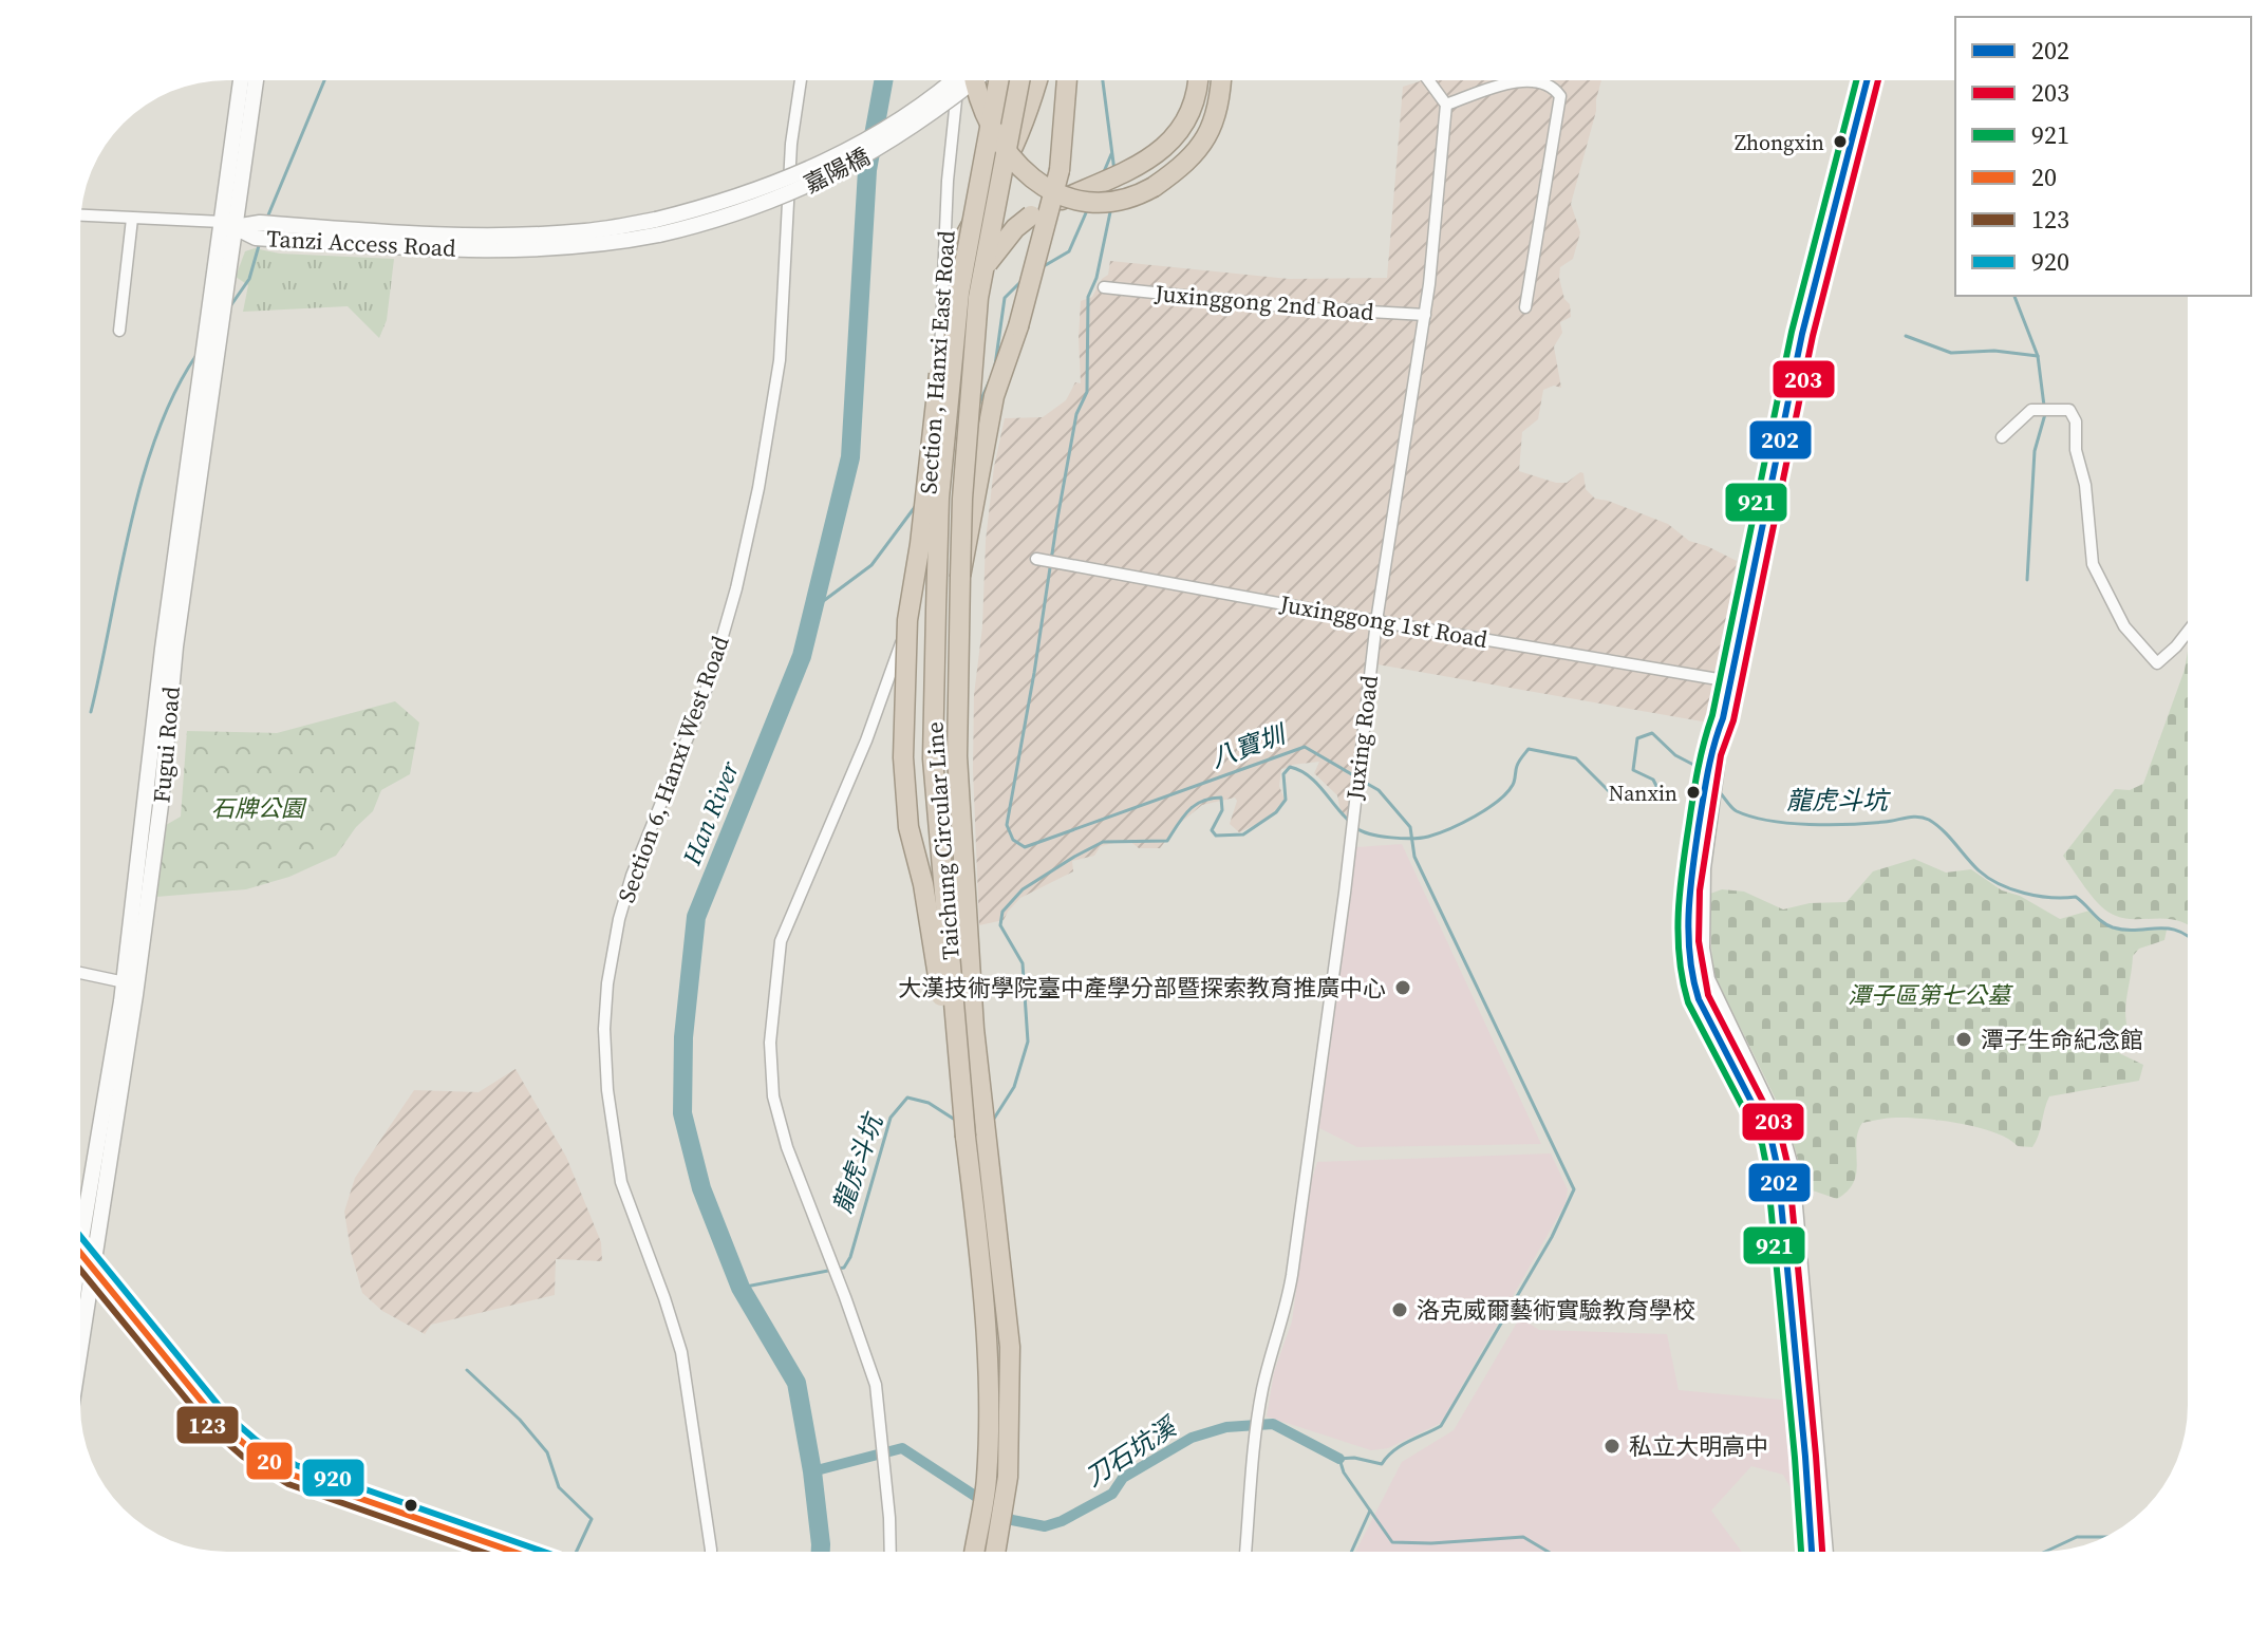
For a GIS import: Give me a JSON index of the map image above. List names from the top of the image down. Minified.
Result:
{"streets":{"highway":["Taichung Circular Line"],"street":["嘉陽橋","Tanzi Access Road","Juxinggong 2nd Road","Juxinggong 1st Road","Juxing Road","Fugui Road","Section 6, Hanxi West Road"]},"crossings":[["嘉陽橋","Tanzi Access Road"],["Tanzi Access Road","Fugui Road"],["Juxinggong 2nd Road","Juxing Road"],["Juxinggong 1st Road","Juxing Road"]],"water":["八寶圳","龍虎斗坑","Han River","刀石坑溪"],"parks":["石牌公園","潭子區第七公墓"],"places":["Zhongxin","Nanxin","大漢技術學院臺中產學分部暨探索教育推廣中心","潭子生命紀念館","洛克威爾藝術實驗教育學校","私立大明高中"],"lines":["transit line 202","transit line 203","transit line 921","transit line 920","transit line 20","transit line 123"],"legend":["202","203","921","20","123","920"]}
